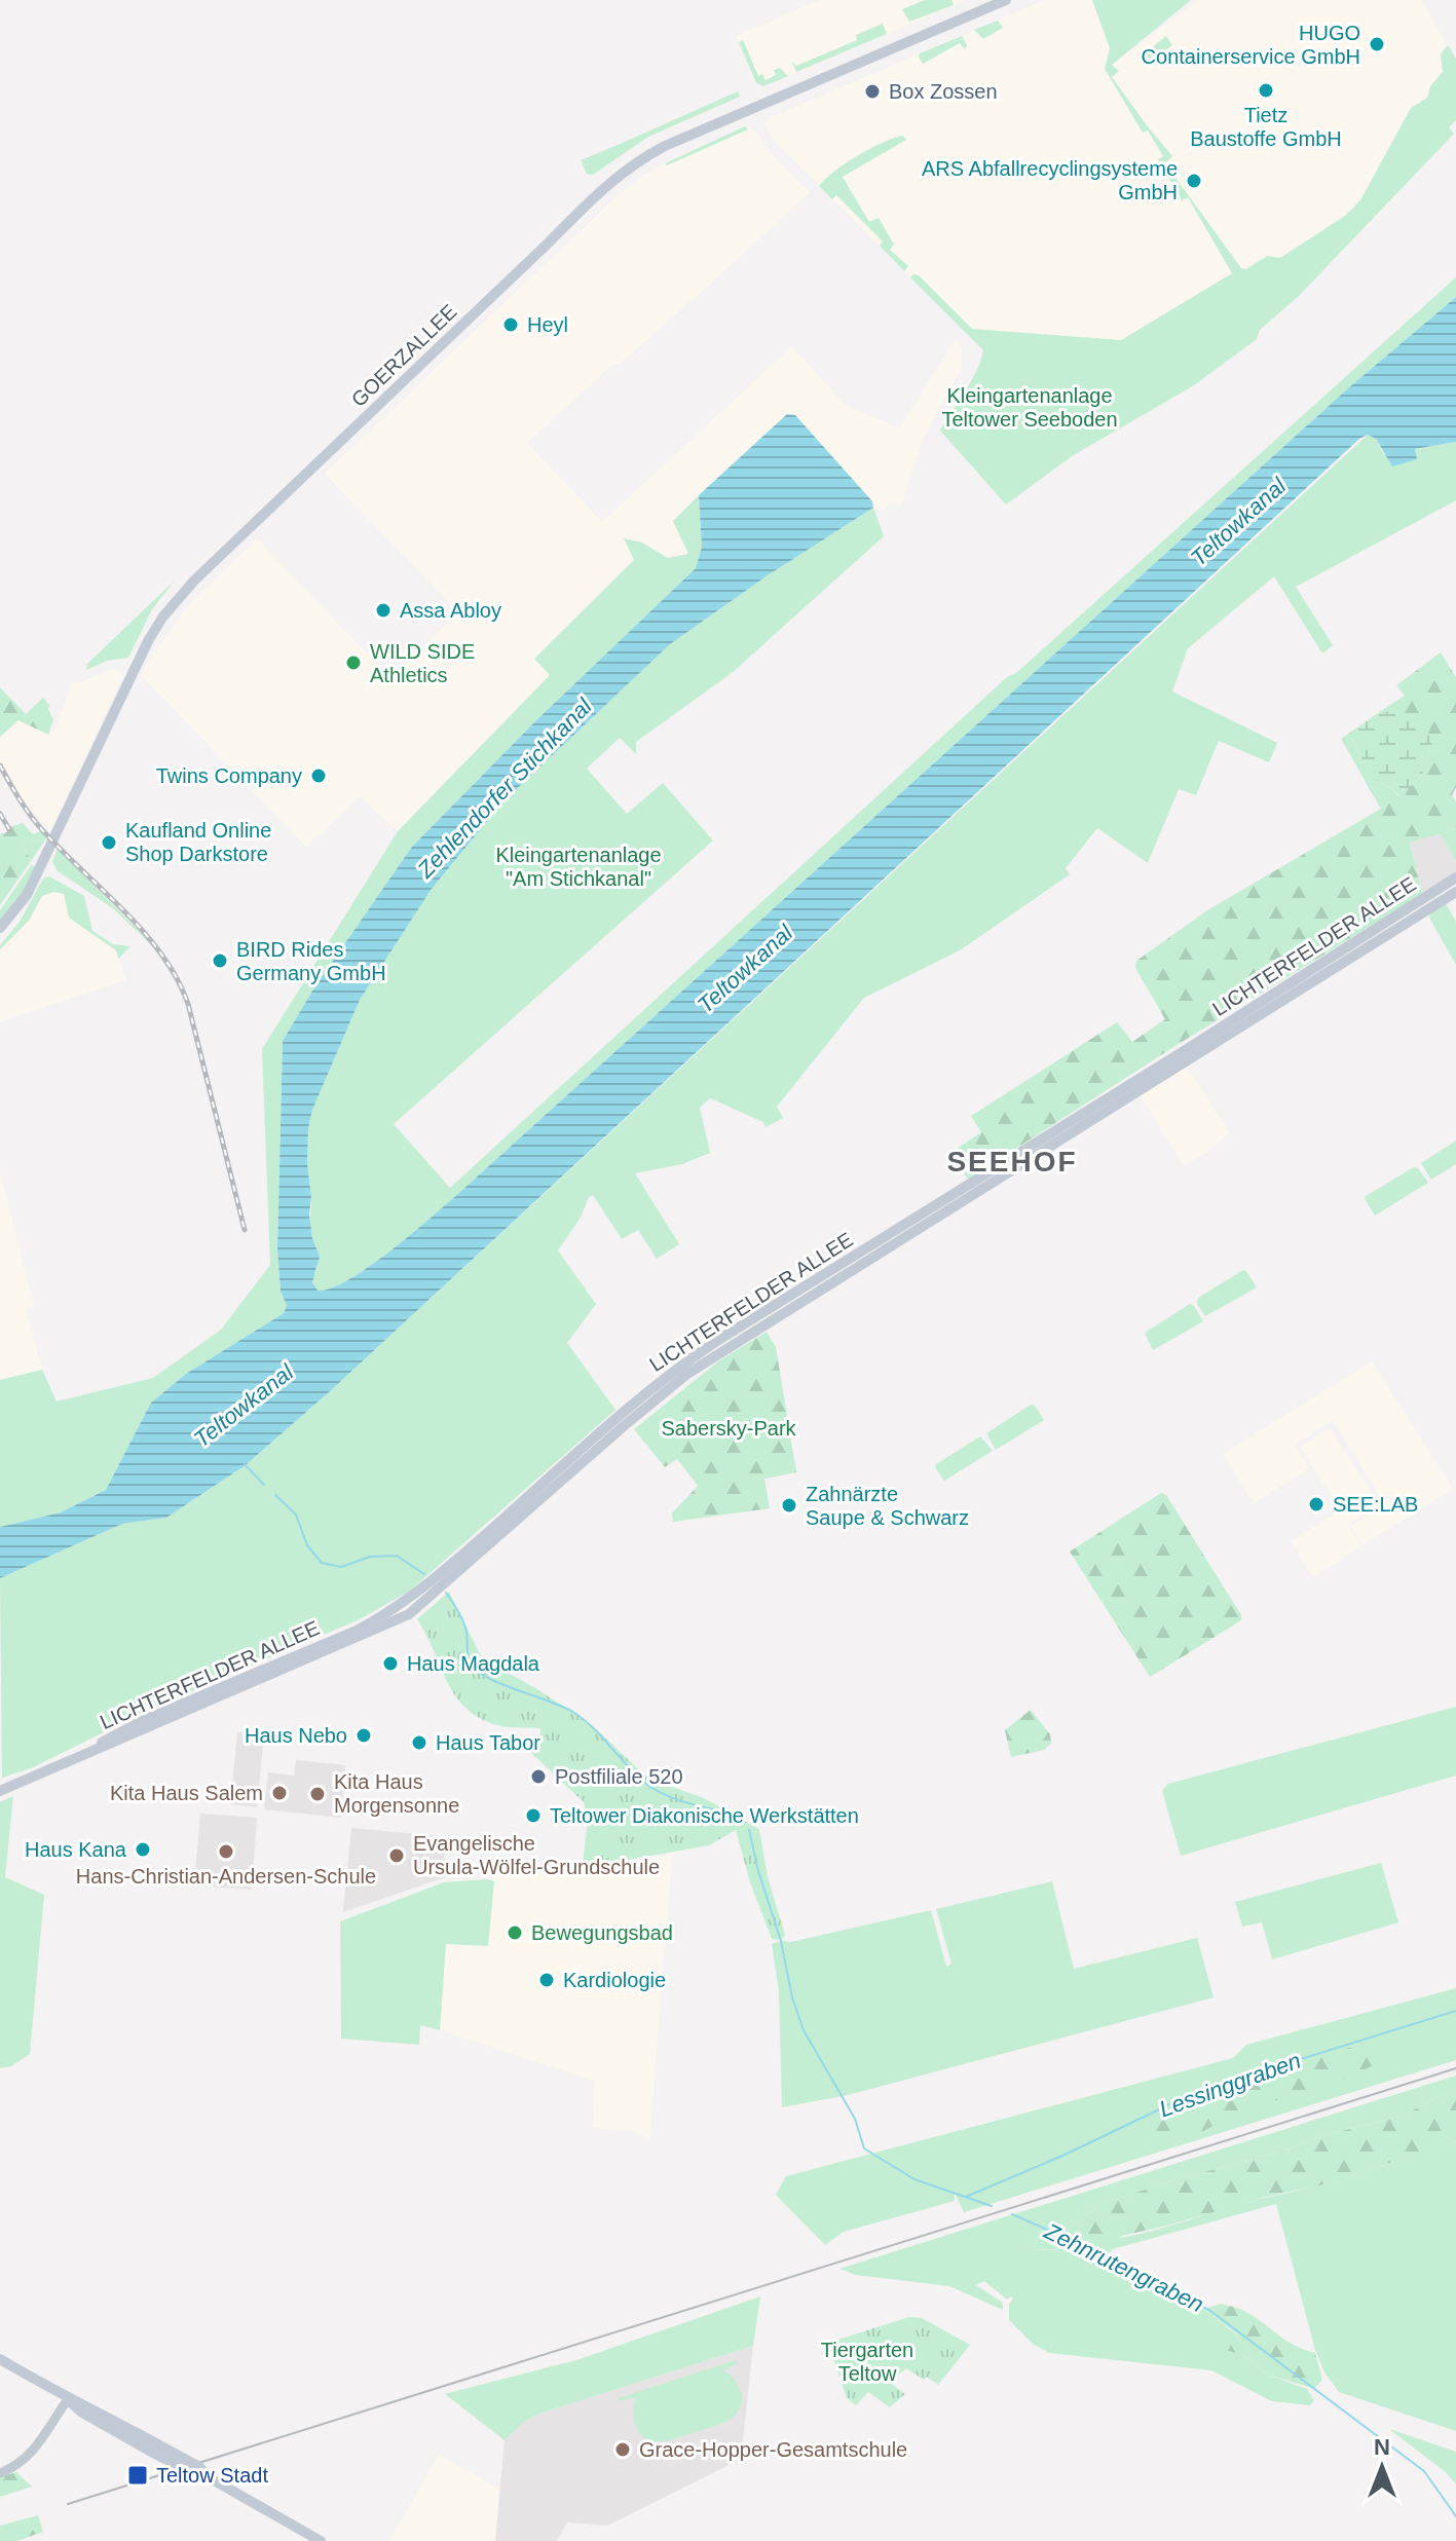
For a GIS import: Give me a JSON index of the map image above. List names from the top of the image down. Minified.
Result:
{"streets":{"main road":["GOERZALLEE","LICHTERFELDER ALLEE"]},"districts":["SEEHOF"],"water":["Teltowkanal","Zehlendorfer Stichkanal","Lessinggraben","Zehnrutengraben"],"parks":["Kleingartenanlage Teltower Seeboden","Kleingartenanlage \"Am Stichkanal\"","Sabersky-Park","Tiergarten Teltow"],"places":{"other":["HUGO Containerservice GmbH","Tietz Baustoffe GmbH","Box Zossen","ARS Abfallrecyclingsysteme GmbH","Heyl","Assa Abloy","WILD SIDE Athletics","Twins Company","Kaufland Online Shop Darkstore","BIRD Rides Germany GmbH","SEE:LAB","Zahnärzte Saupe & Schwarz","Haus Magdala","Haus Nebo","Haus Tabor","Postfiliale 520","Kita Haus Salem","Kita Haus Morgensonne","Teltower Diakonische Werkstätten","Haus Kana","Hans-Christian-Andersen-Schule","Evangelische Ursula-Wölfel-Grundschule","Bewegungsbad","Kardiologie","Grace-Hopper-Gesamtschule"],"transit":["Teltow Stadt"]},"north":"top"}
